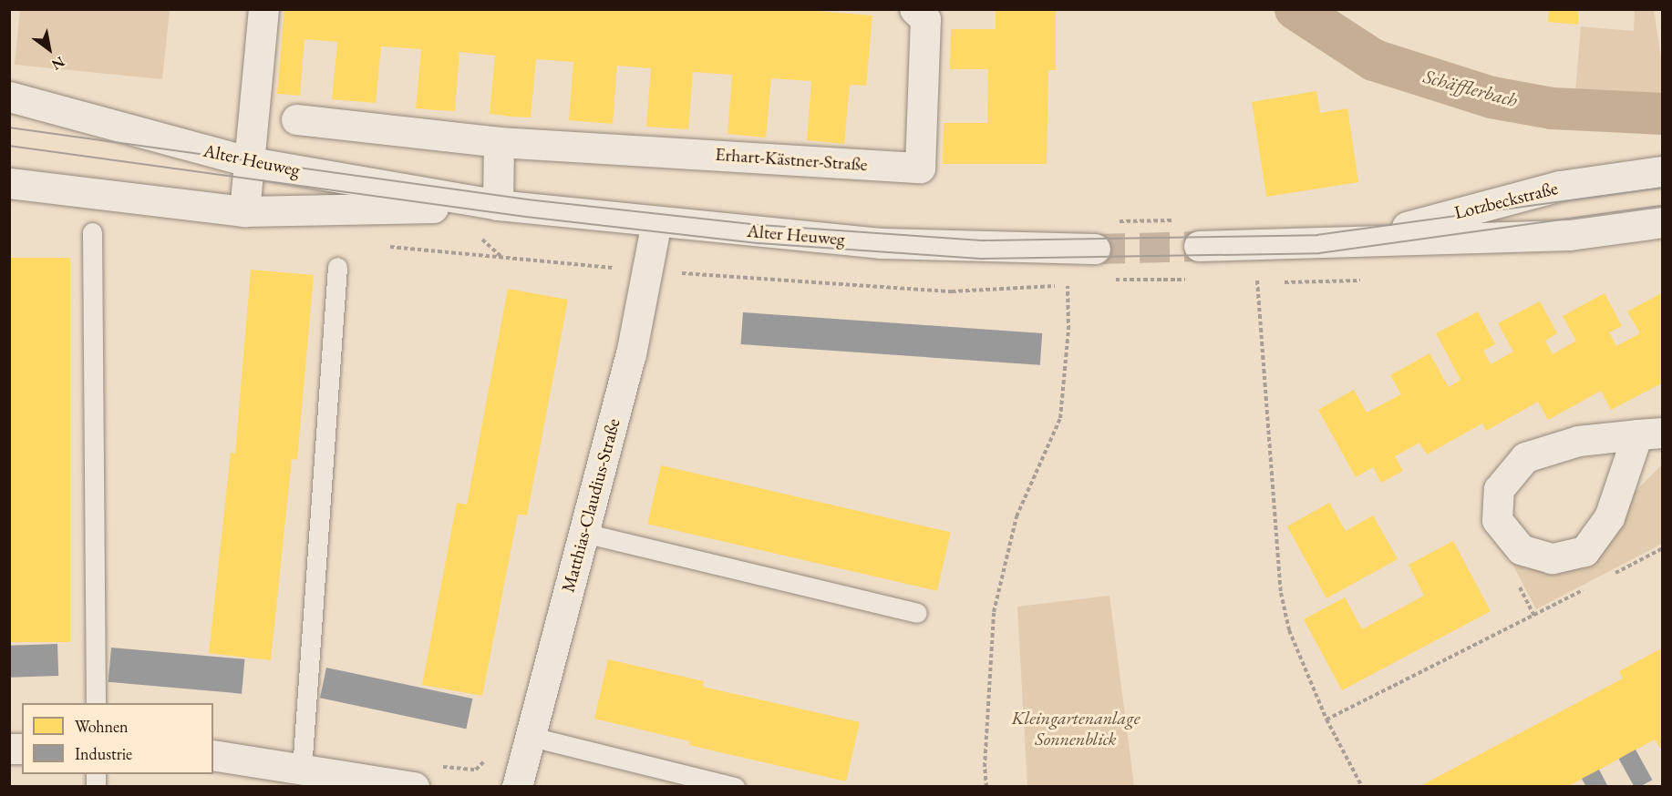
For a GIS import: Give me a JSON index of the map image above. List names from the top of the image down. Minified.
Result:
{"streets":{"street":["Erhart-Kästner-Straße","Alter Heuweg","Lotzbeckstraße","Matthias-Claudius-Straße"]},"crossings":[["Alter Heuweg","Matthias-Claudius-Straße"]],"water":["Schäfflerbach"],"parks":["Kleingartenanlage Sonnenblick"],"legend":["Wohnen","Industrie"],"north":"bottom right"}
